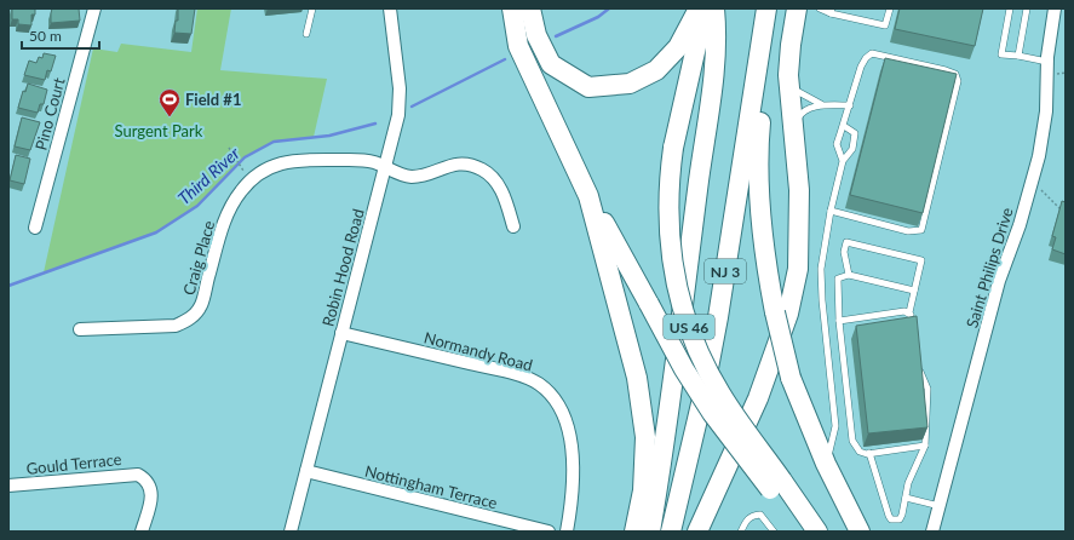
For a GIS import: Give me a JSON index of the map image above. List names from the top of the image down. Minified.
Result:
{"streets":{"highway":["NJ 3","US 46"],"street":["Pino Court","Craig Place","Robin Hood Road","Saint Philips Drive","Normandy Road","Gould Terrace","Nottingham Terrace"]},"crossings":[["Craig Place","Robin Hood Road"],["Robin Hood Road","Normandy Road"],["Robin Hood Road","Nottingham Terrace"]],"water":["Third River"],"parks":["Surgent Park"],"places":{"sports":["Field #1"]},"scale_bar":"50 m"}
